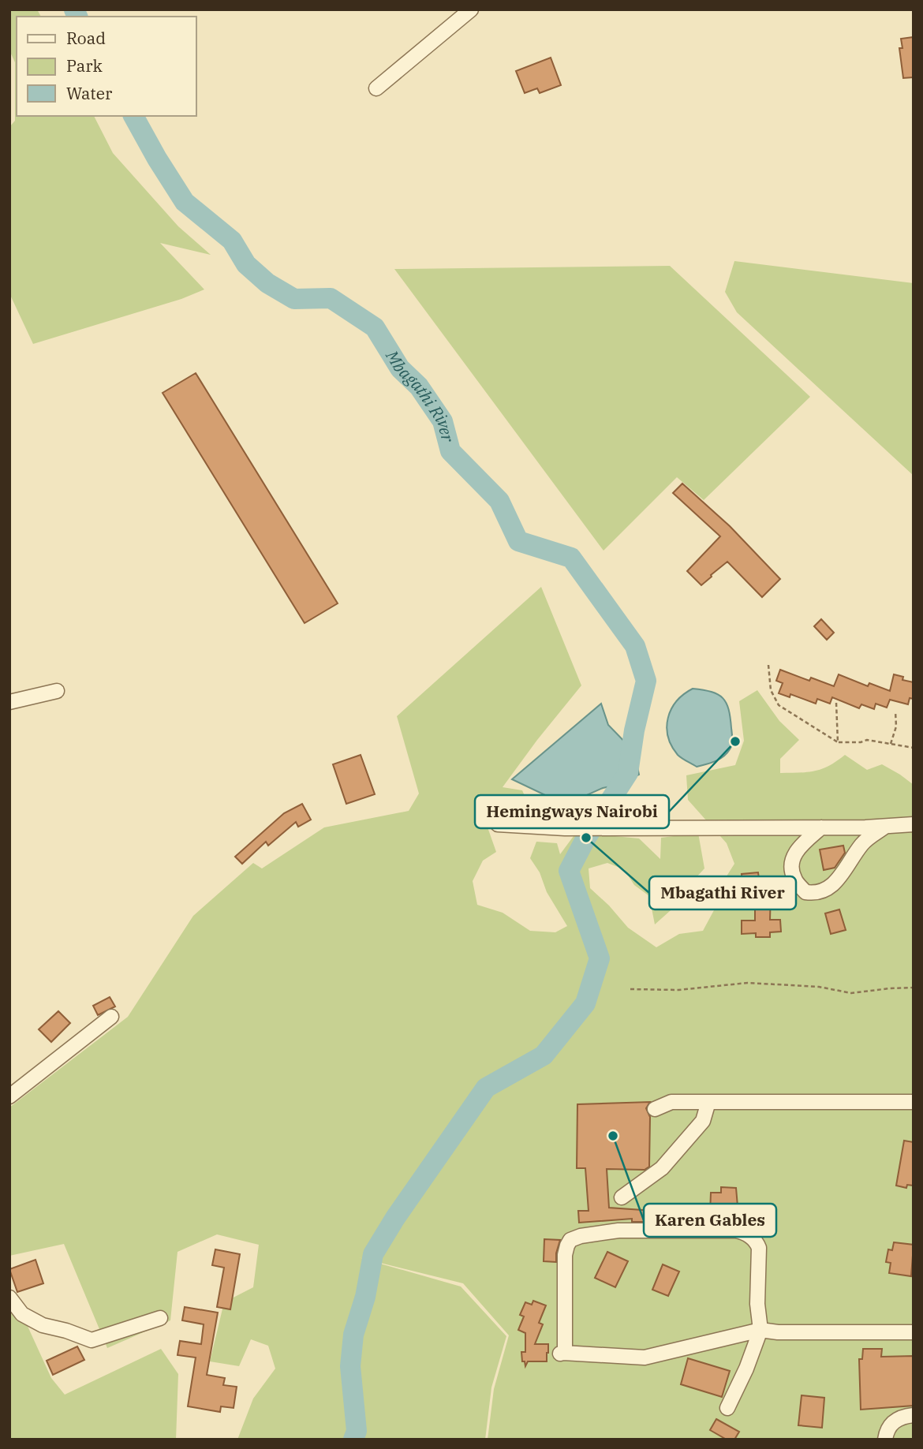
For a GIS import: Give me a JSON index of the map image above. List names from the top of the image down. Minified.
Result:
{"water":["Mbagathi River"],"places":["Hemingways Nairobi","Mbagathi River","Karen Gables"],"legend":["Road","Park","Water"]}
